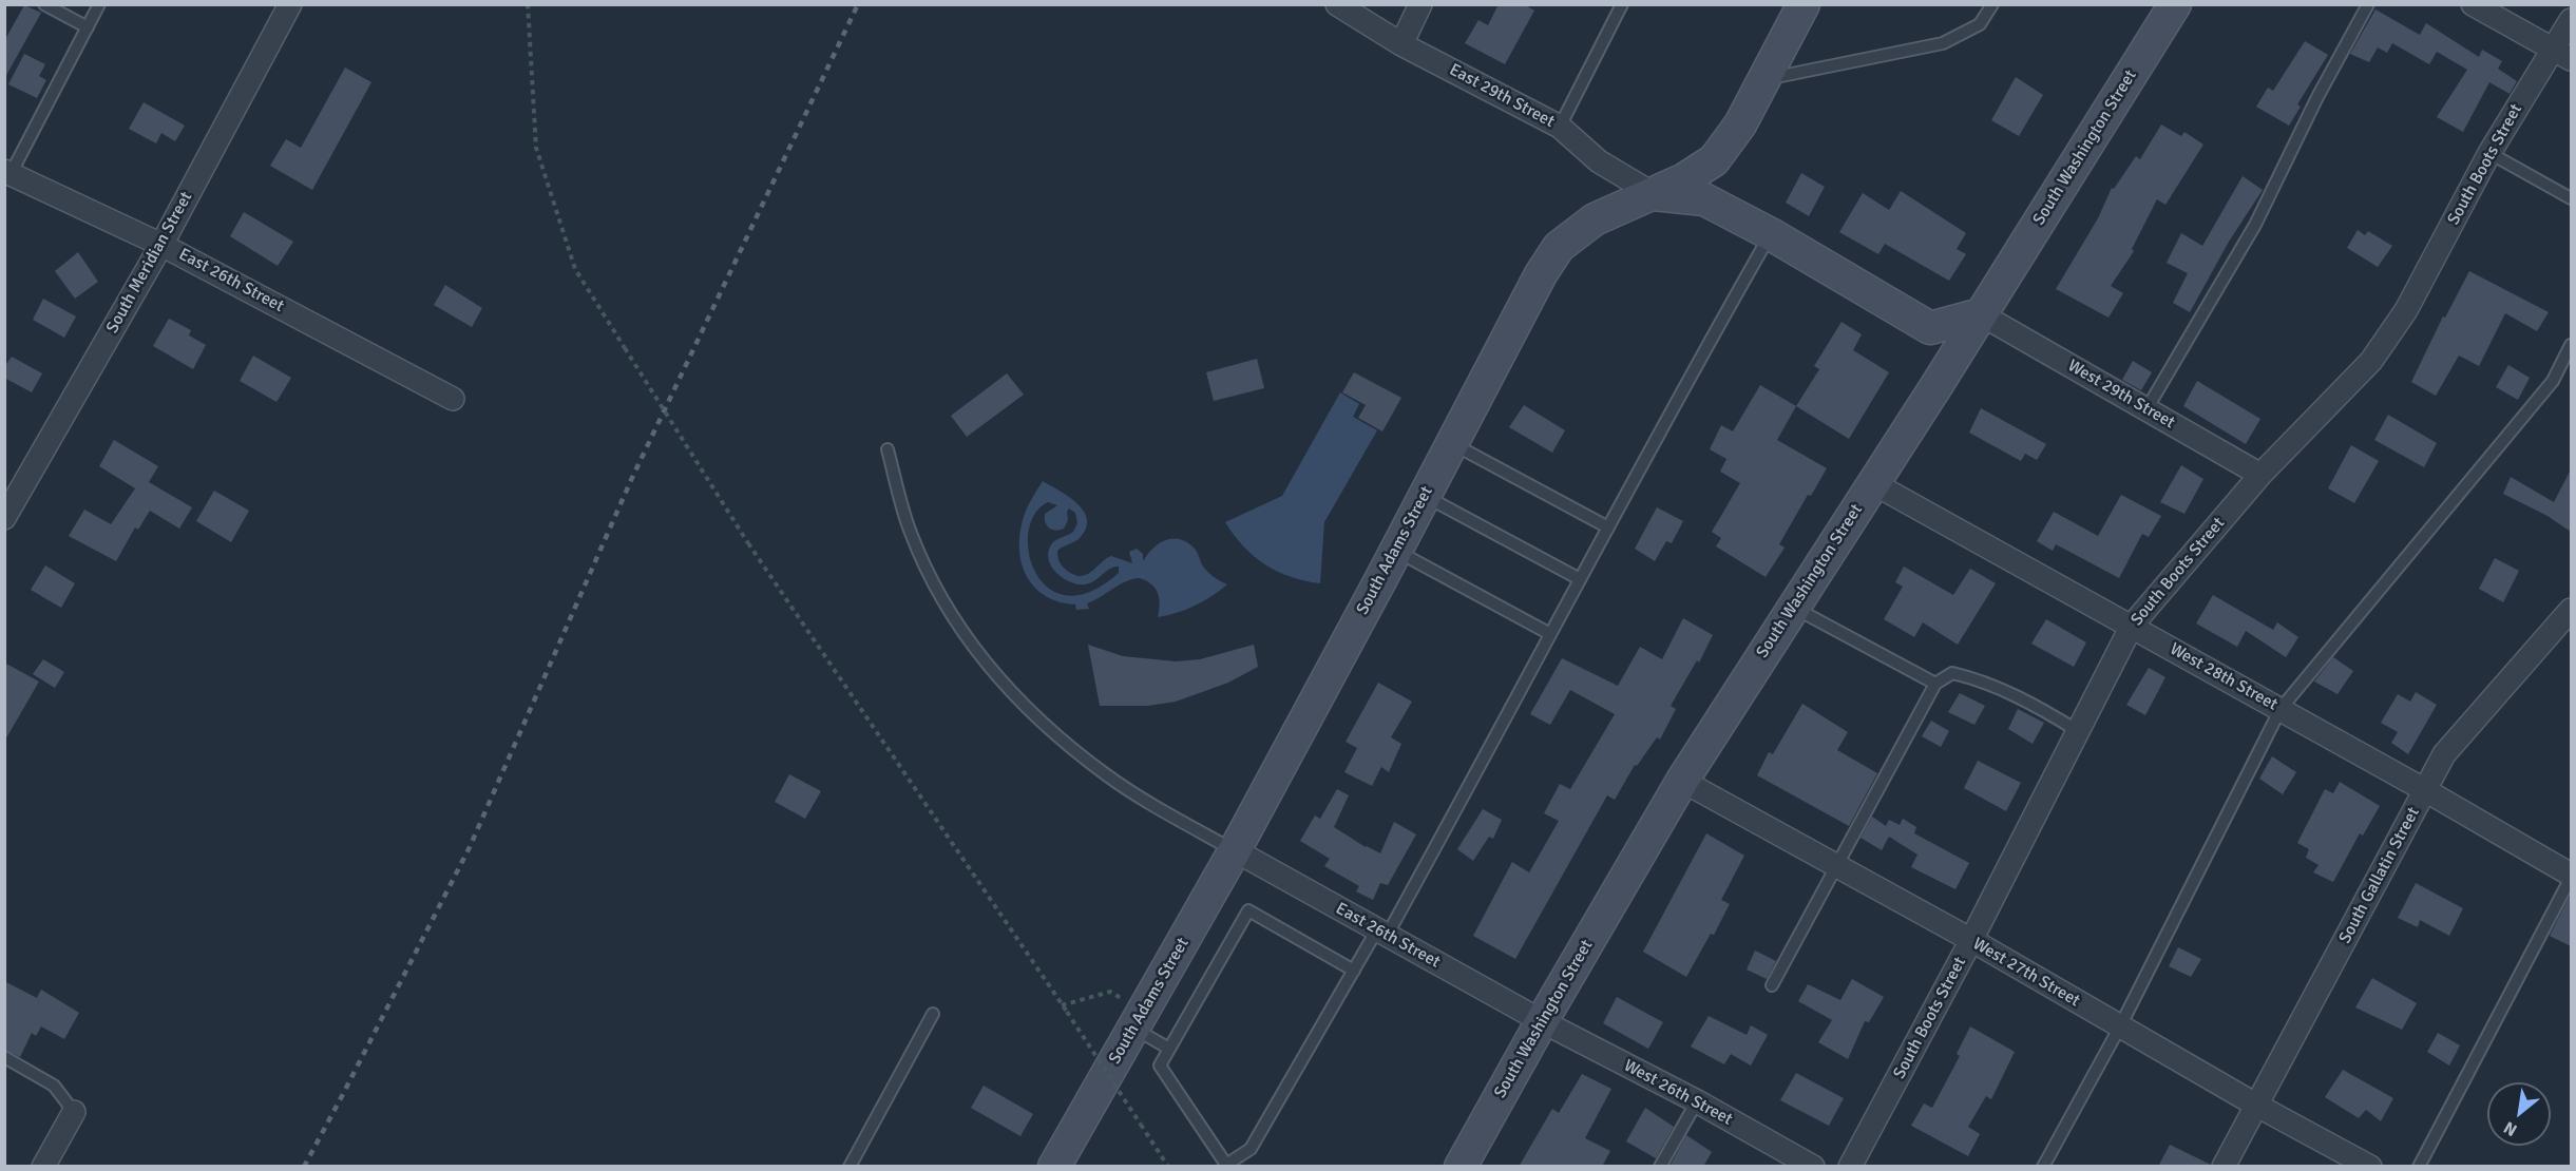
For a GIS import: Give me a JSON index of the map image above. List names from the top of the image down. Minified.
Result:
{"streets":{"main road":["East 29th Street","South Washington Street","South Adams Street"],"street":["South Boots Street","South Meridian Street","East 26th Street","West 29th Street","West 28th Street","South Gallatin Street","West 27th Street","West 26th Street"]},"crossings":[["East 29th Street","South Adams Street"],["South Washington Street","East 26th Street"],["South Washington Street","West 29th Street"],["South Washington Street","West 28th Street"],["South Washington Street","West 27th Street"],["South Washington Street","West 26th Street"],["South Boots Street","West 29th Street"],["South Boots Street","West 28th Street"],["South Boots Street","West 27th Street"],["South Meridian Street","East 26th Street"],["East 26th Street","South Adams Street"],["East 26th Street","West 26th Street"],["West 28th Street","South Gallatin Street"],["South Gallatin Street","West 27th Street"]],"north":"bottom left"}
